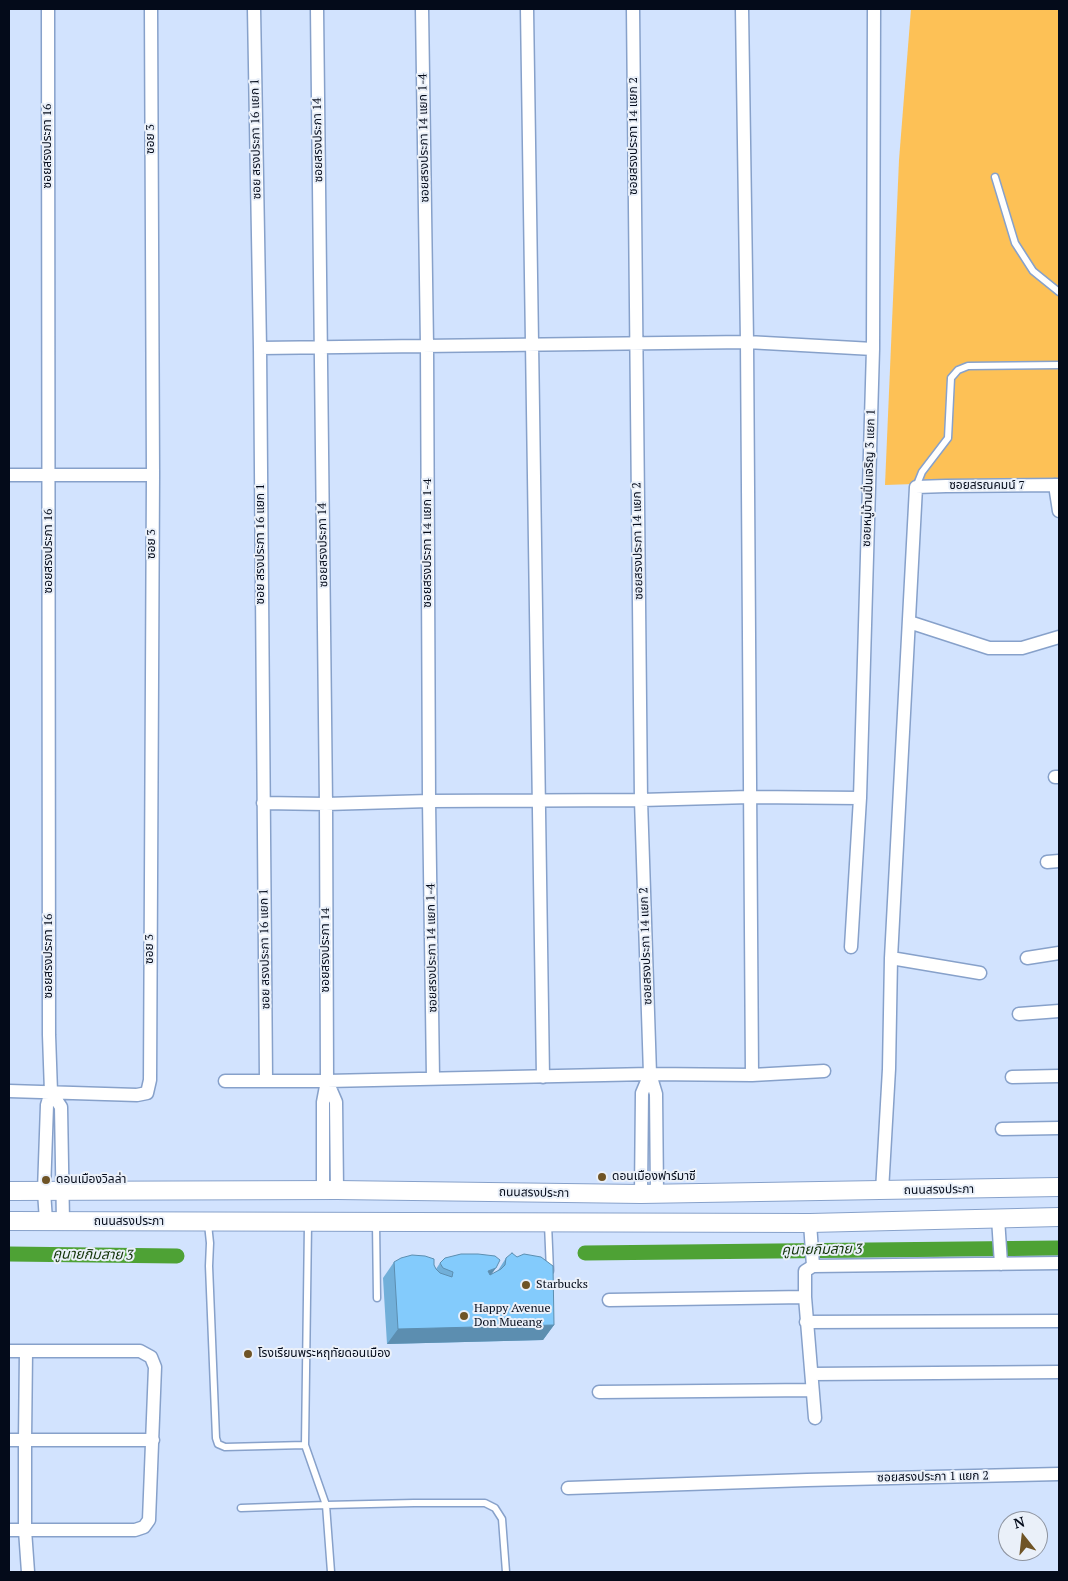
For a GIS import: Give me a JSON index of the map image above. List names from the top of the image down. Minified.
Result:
{"streets":{"main road":["ถนนสรงประภา"],"street":["ซอยสรงประภา 14 แยก 2","ซอยสรงประภา 14 แยก 1-4","ซอย 3","ซอย สรงประภา 16 แยก 1","ซอยสรงประภา 14","ซอยสรงประภา 16","ซอยหมู่บ้านปิ่นเจริญ 3 แยก 1","ซอยสรณคมน์ 7","ซอยสรงประภา 1 แยก 2"]},"crossings":[["ซอย 3","ซอยสรงประภา 16"],["ซอยสรงประภา 14","ถนนสรงประภา"]],"water":["คูนายกิมสาย 3"],"places":["ดอนเมืองฟาร์มาซี","ดอนเมืองวิลล่า","Starbucks","Happy Avenue Don Mueang","โรงเรียนพระหฤทัยดอนเมือง"],"north":"top"}
